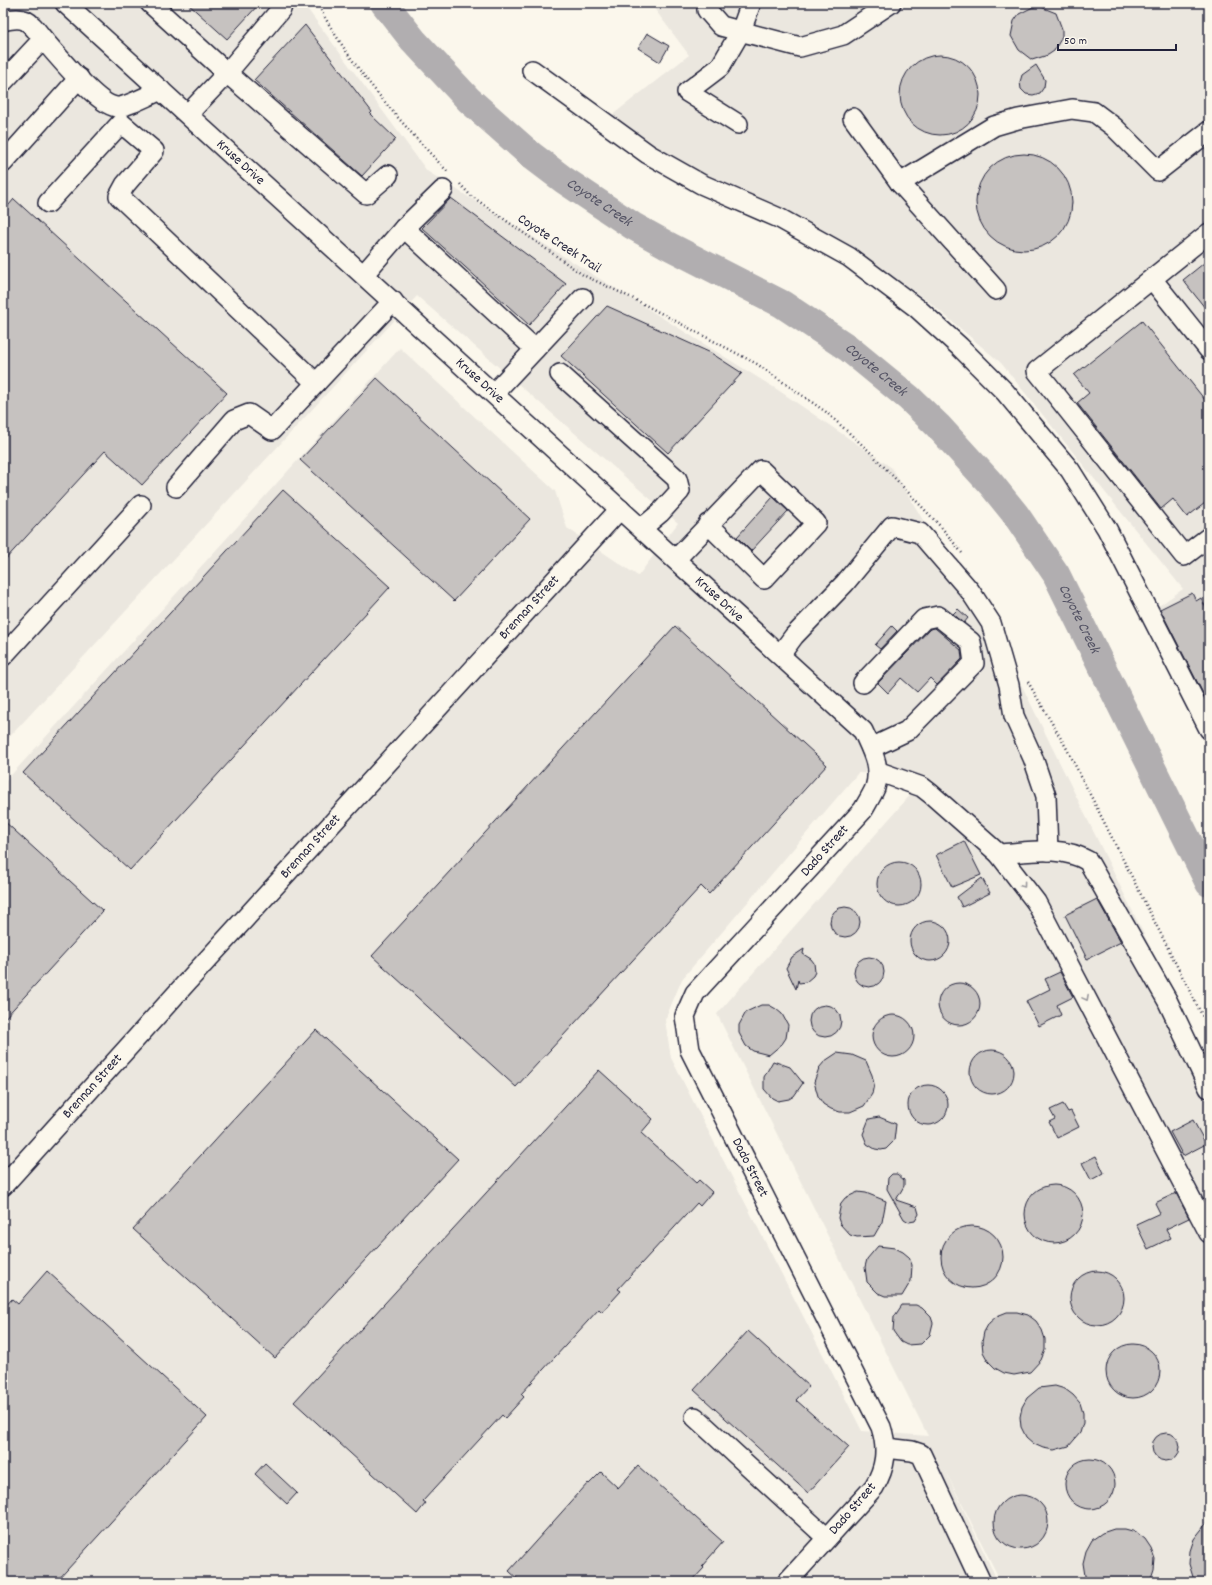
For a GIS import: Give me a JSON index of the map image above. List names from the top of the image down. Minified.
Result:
{"streets":{"street":["Kruse Drive","Brennan Street","Dado Street"],"path":["Coyote Creek Trail"]},"crossings":[["Kruse Drive","Brennan Street"],["Kruse Drive","Dado Street"]],"water":["Coyote Creek"],"scale_bar":"50 m"}
